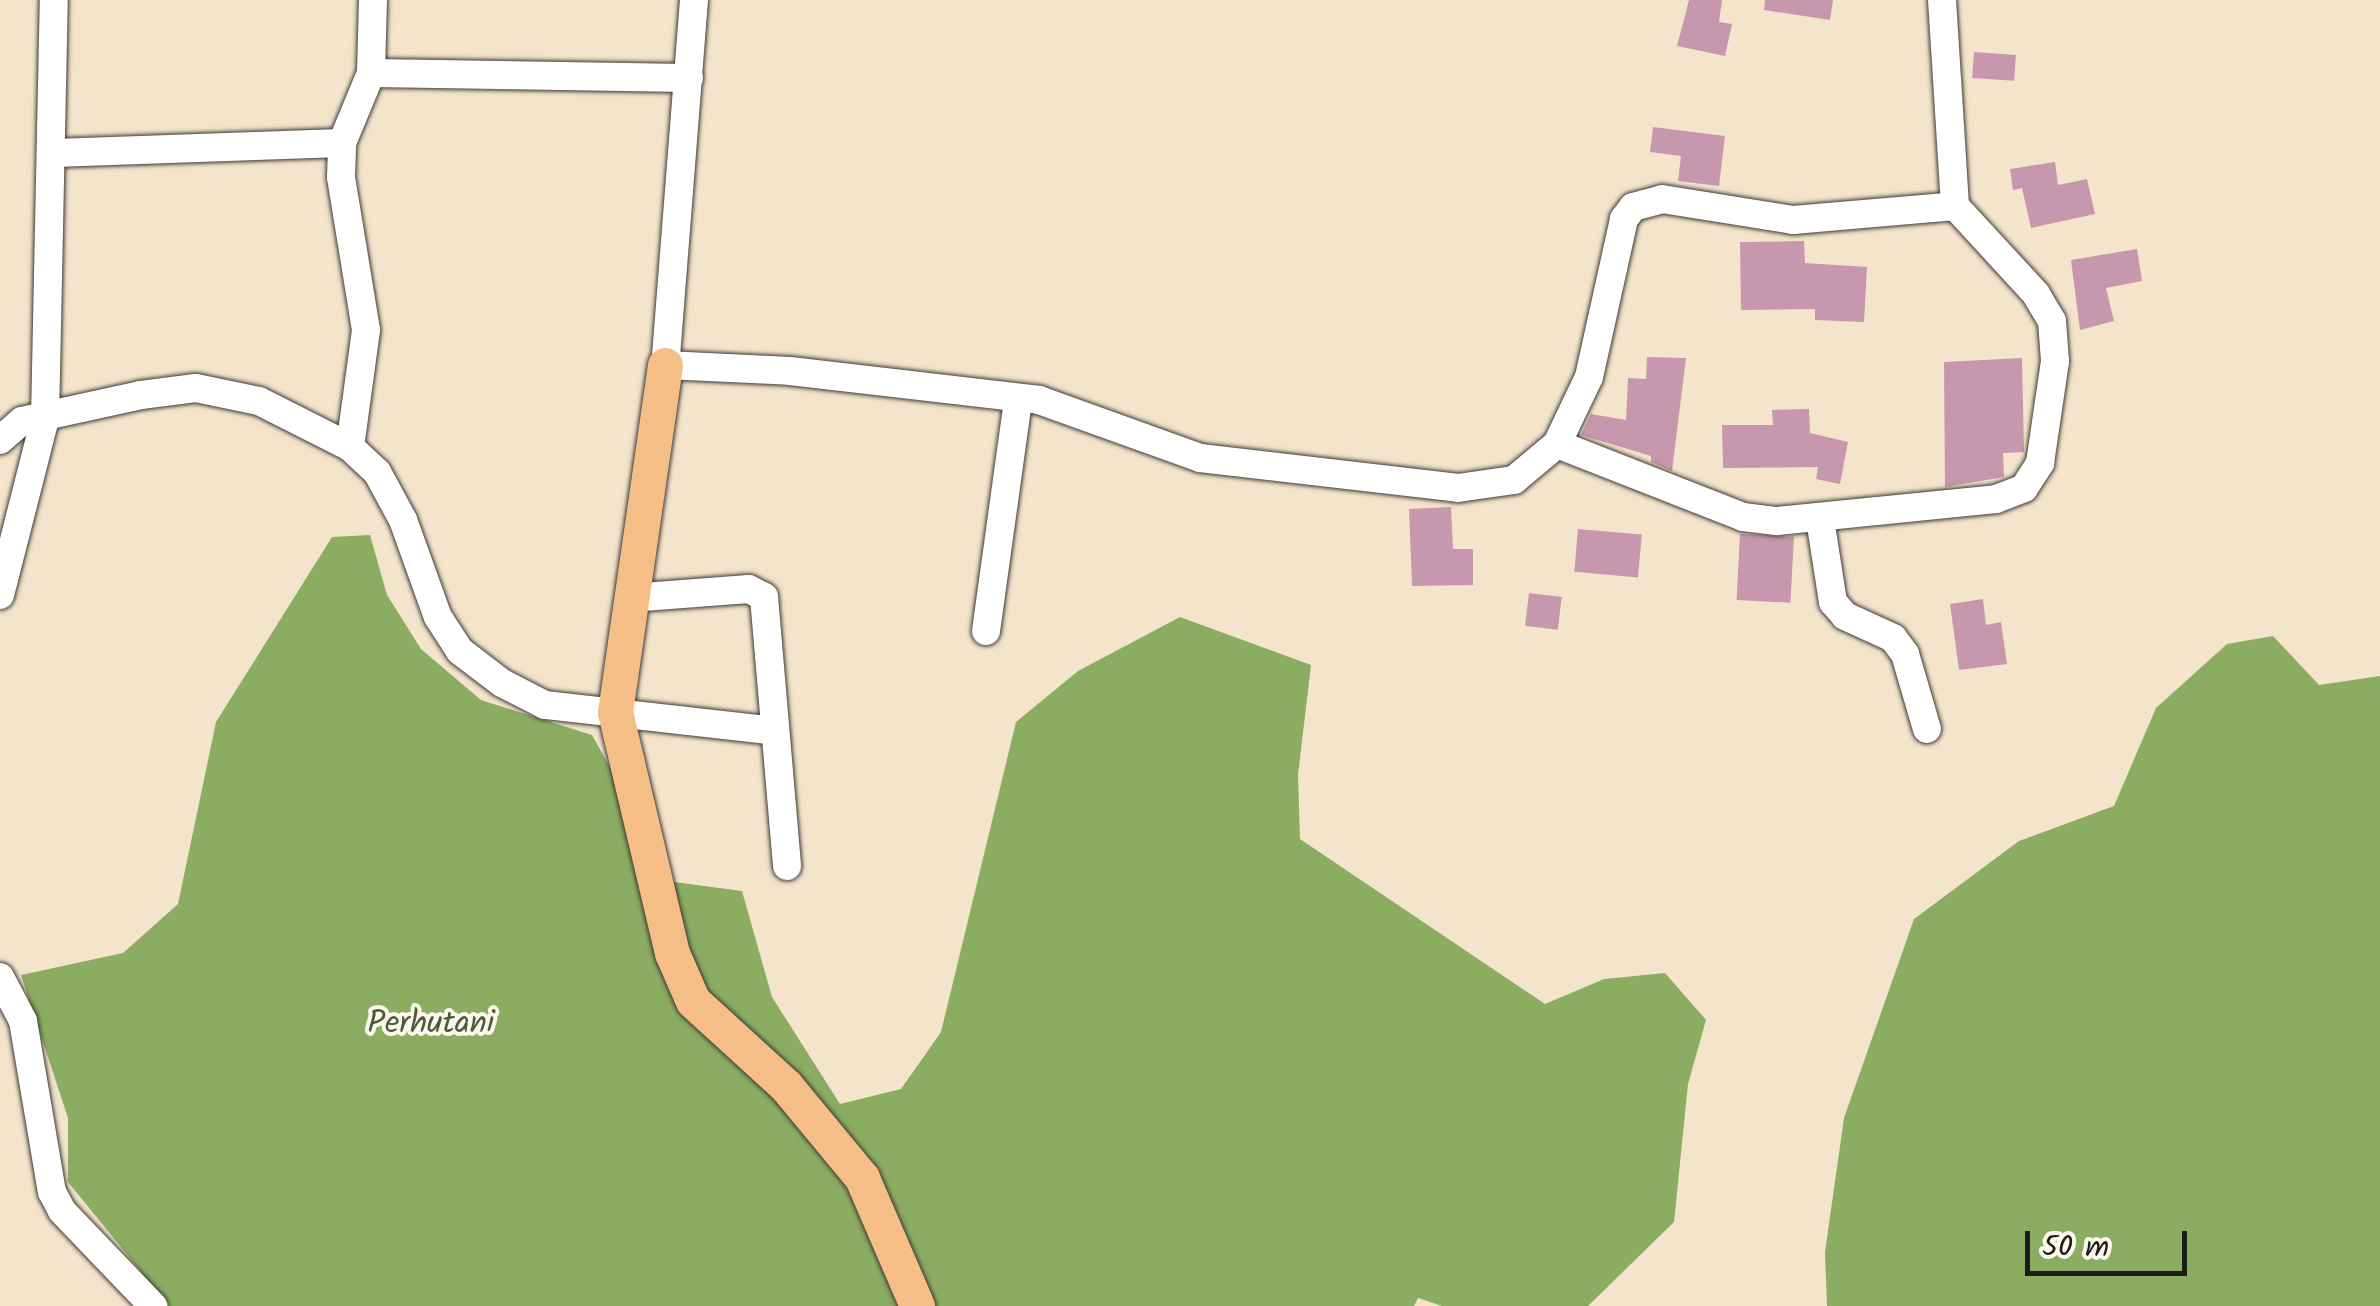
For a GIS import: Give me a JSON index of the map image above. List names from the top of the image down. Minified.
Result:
{"parks":["Perhutani"],"scale_bar":"50 m"}
